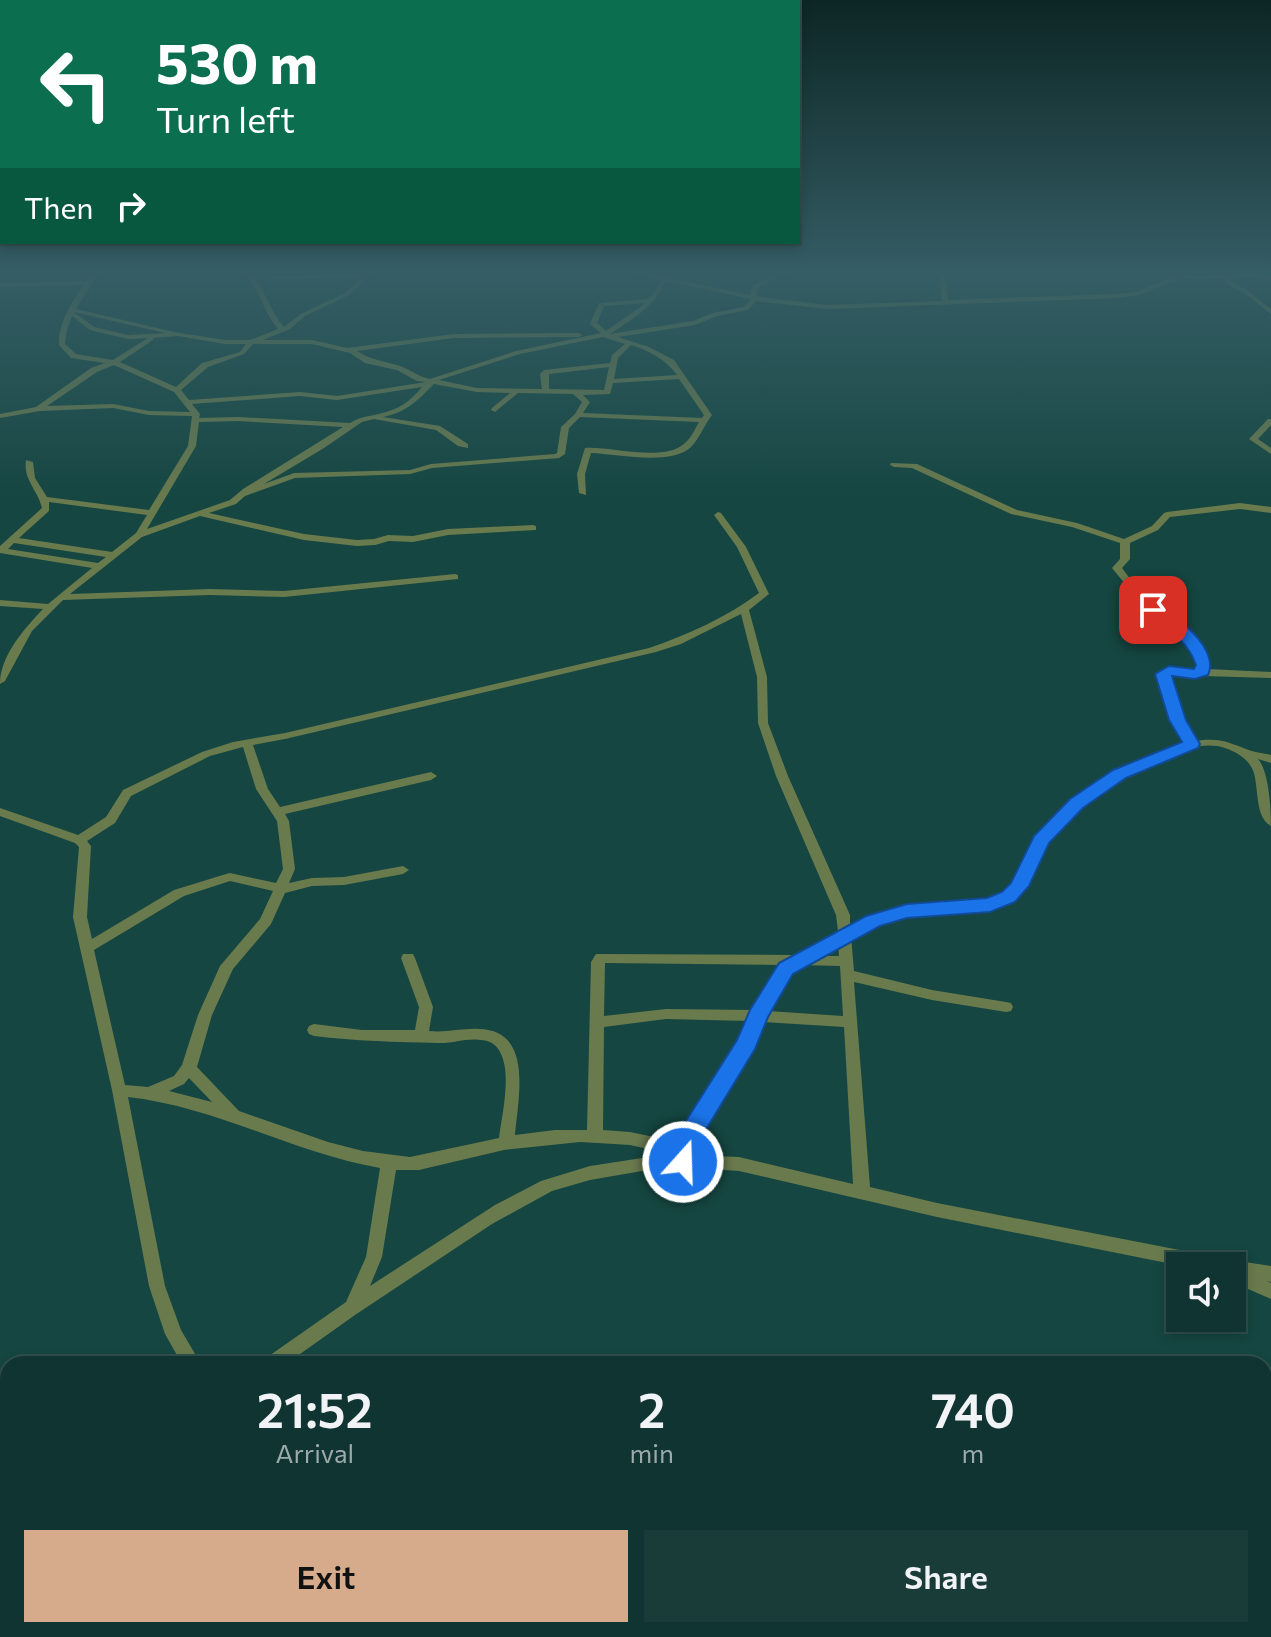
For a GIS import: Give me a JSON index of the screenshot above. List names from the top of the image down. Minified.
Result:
{"page":{"turn":["530 m","Turn left"],"then":"Then","eta":["21:52","Arrival","2","min","740","m"],"buttons":["Exit","Share"]}}
